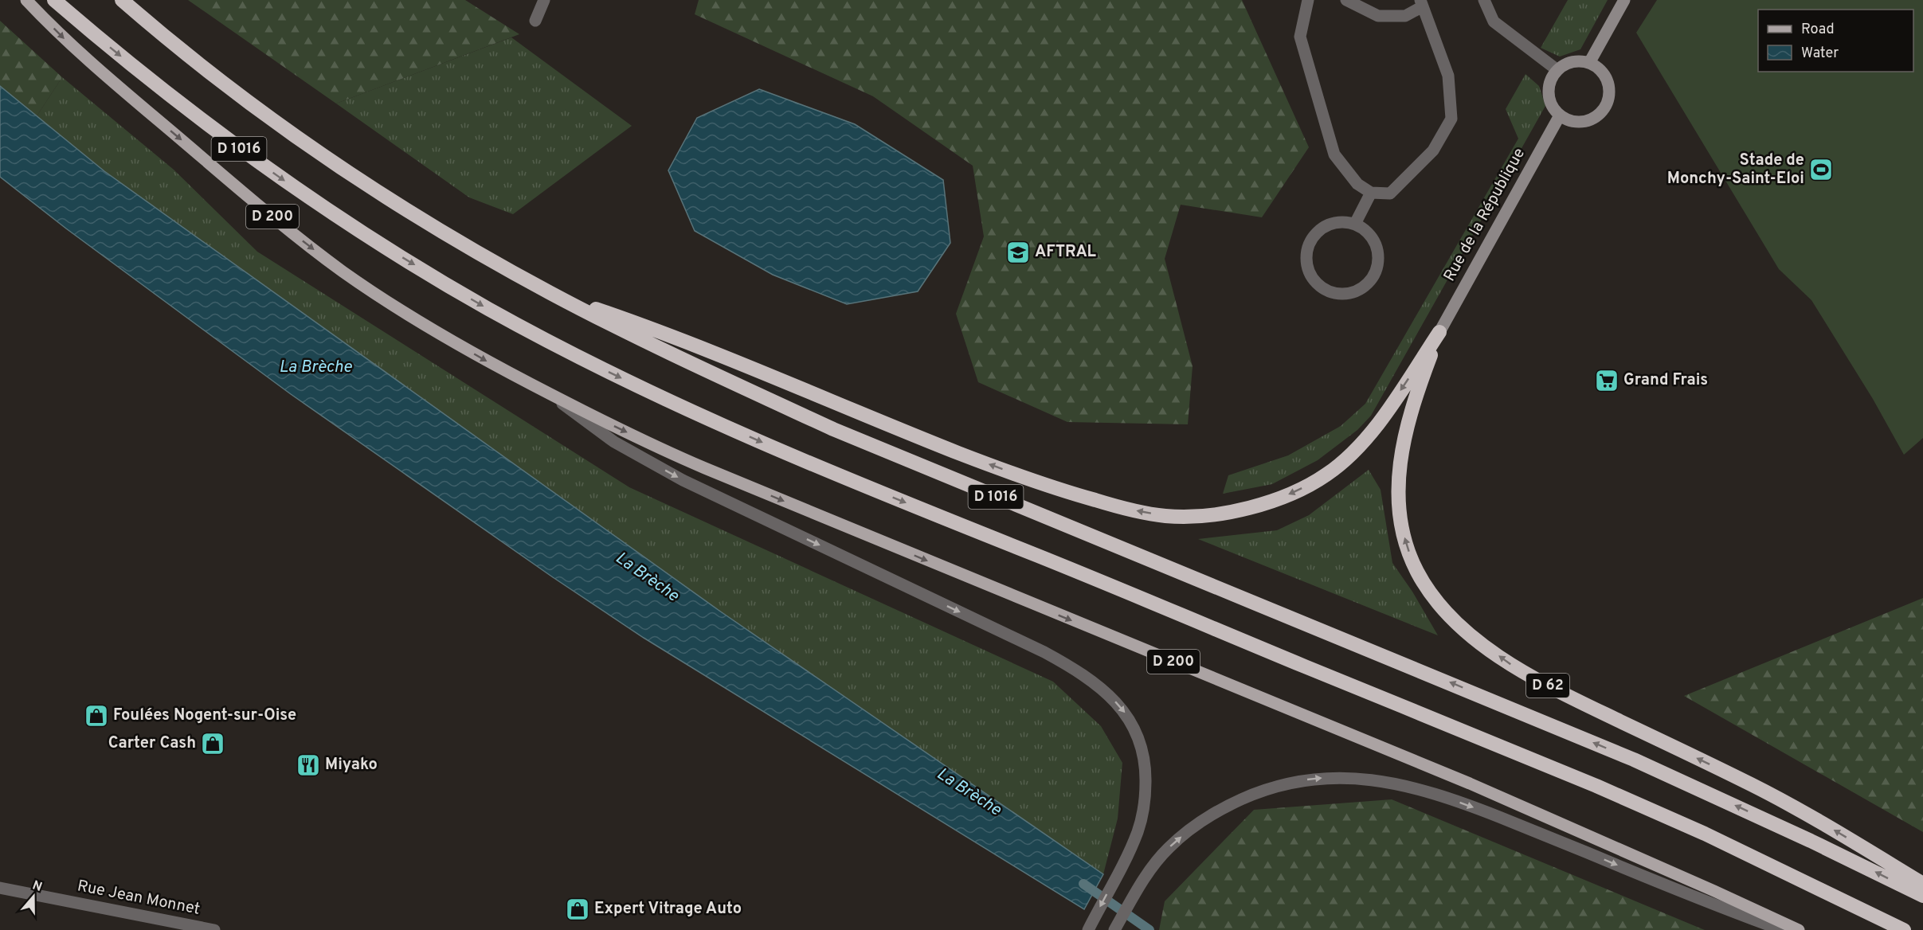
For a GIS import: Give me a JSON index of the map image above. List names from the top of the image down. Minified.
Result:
{"streets":{"highway":["D 1016","D 62"],"main road":["D 200"],"street":["Rue de la République","Rue Jean Monnet"]},"crossings":[["D 1016","D 62"],["Rue de la République","D 62"]],"water":["La Brèche"],"places":{"sports":["Stade de Monchy-Saint-Eloi"],"school or university":["AFTRAL"],"supermarket":["Grand Frais"],"shop":["Foulées Nogent-sur-Oise","Carter Cash","Expert Vitrage Auto"],"restaurant":["Miyako"]},"legend":["Road","Water"],"north":"top"}
